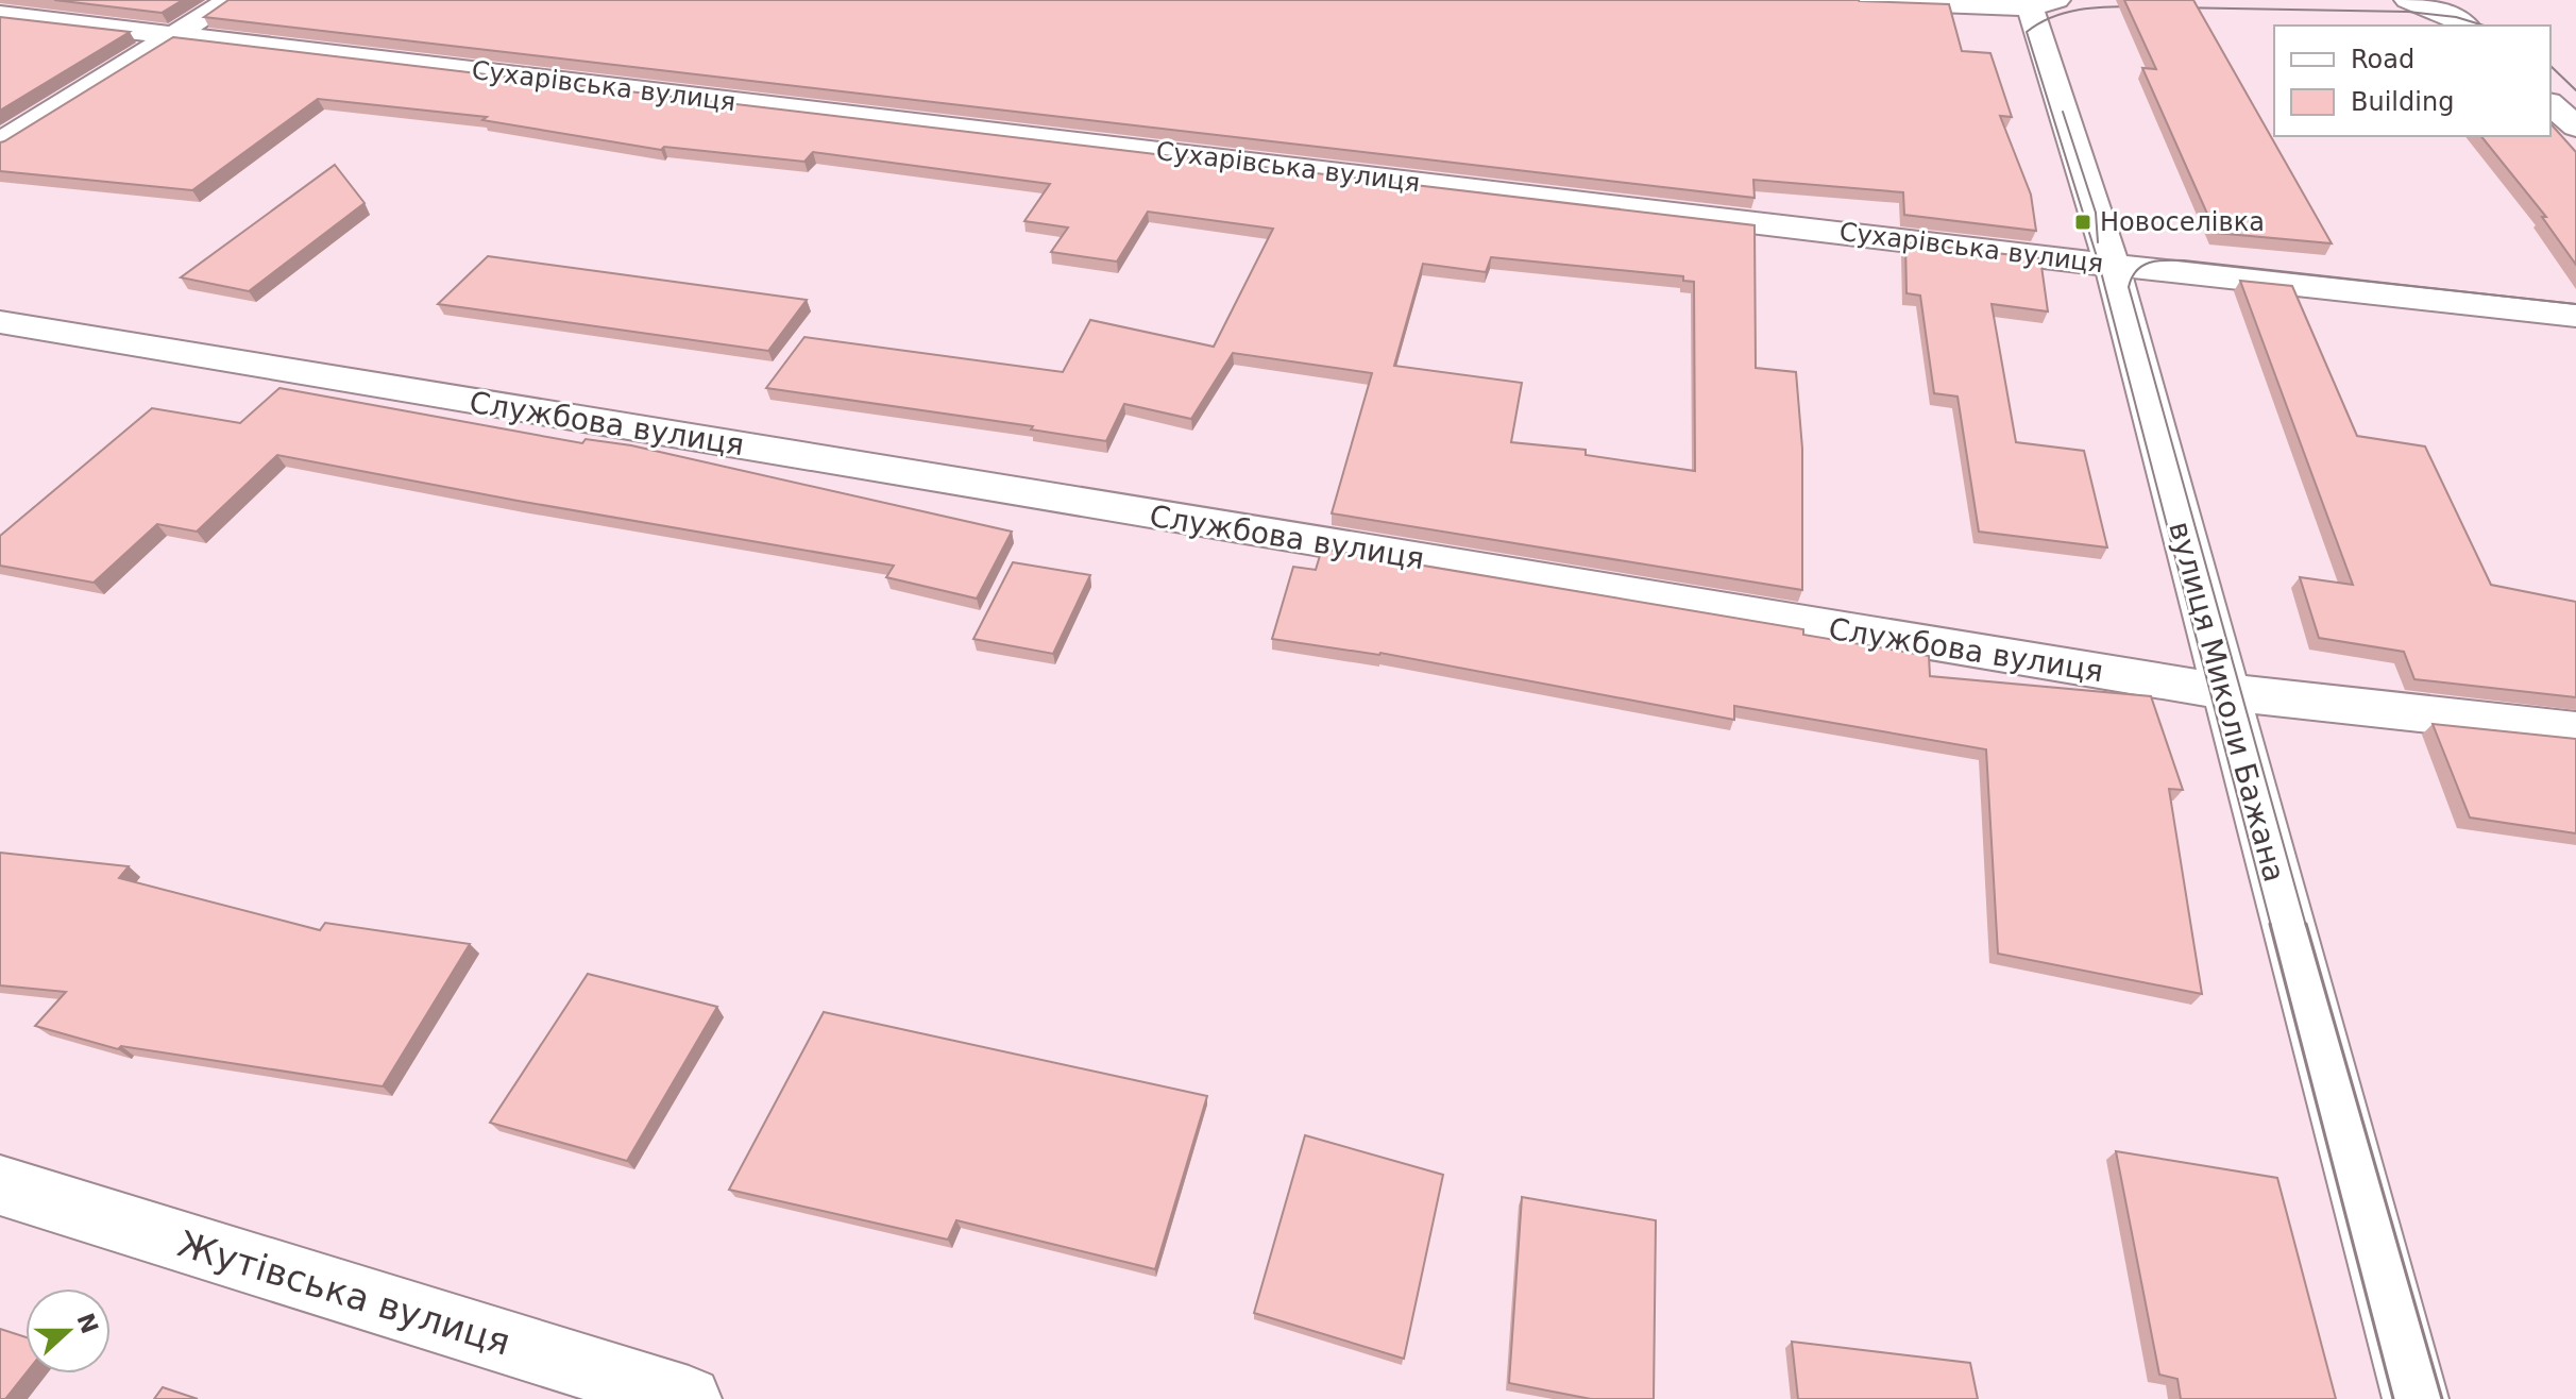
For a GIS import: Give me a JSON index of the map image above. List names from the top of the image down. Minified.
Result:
{"streets":{"street":["Сухарівська вулиця","Службова вулиця","вулиця Миколи Бажана","Жутівська вулиця"]},"crossings":[["Сухарівська вулиця","вулиця Миколи Бажана"],["Службова вулиця","вулиця Миколи Бажана"]],"places":{"transit":["Новоселівка"]},"legend":["Road","Building"],"north":"right"}
